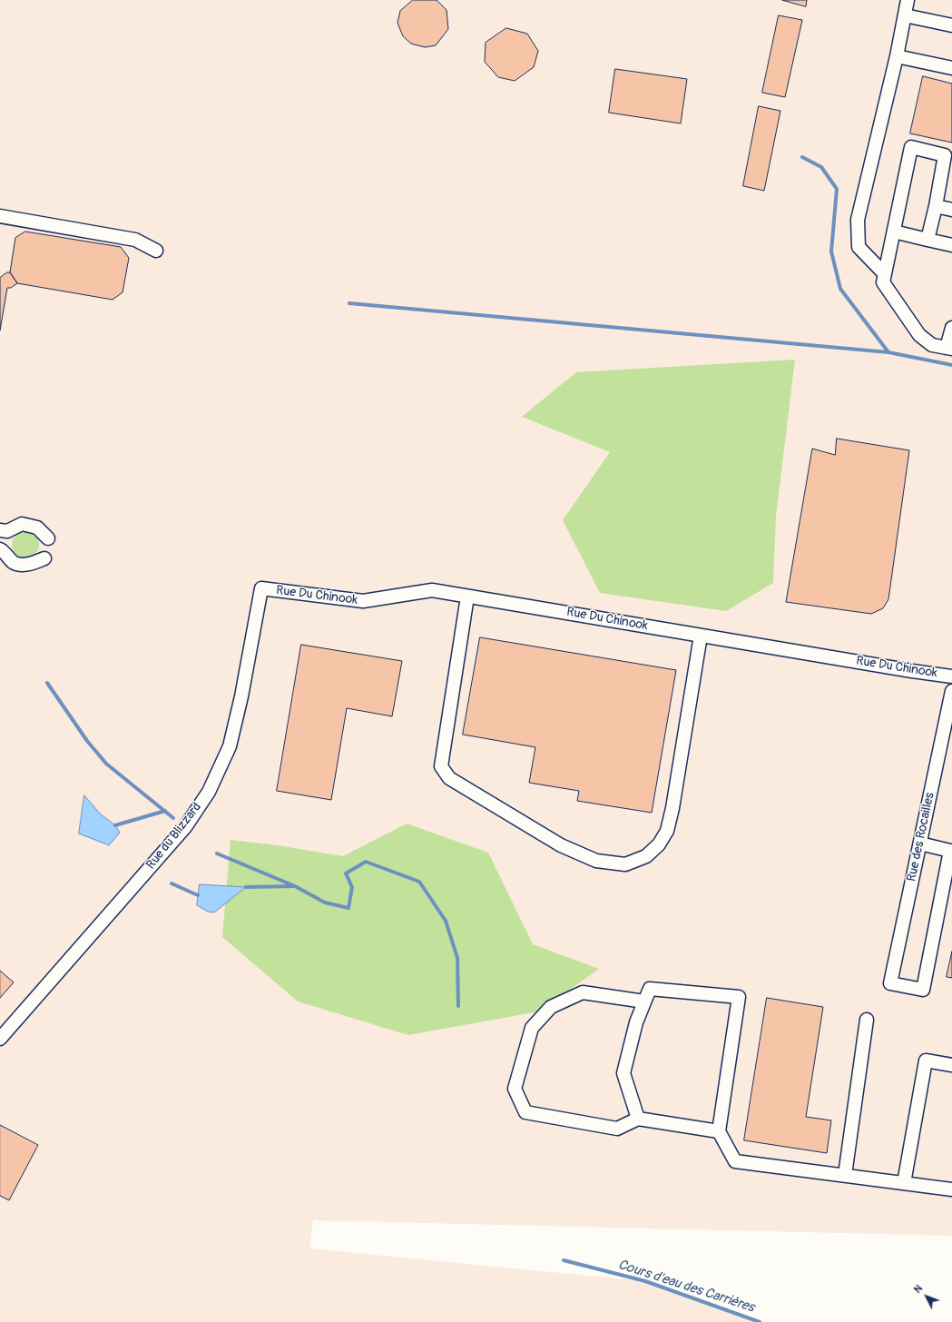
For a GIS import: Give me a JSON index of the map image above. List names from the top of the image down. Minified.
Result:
{"streets":{"street":["Rue Du Chinook","Rue du Blizzard","Rue des Rocailles"]},"crossings":[["Rue Du Chinook","Rue du Blizzard"]],"water":["Cours d'eau des Carrières"],"north":"top left"}
